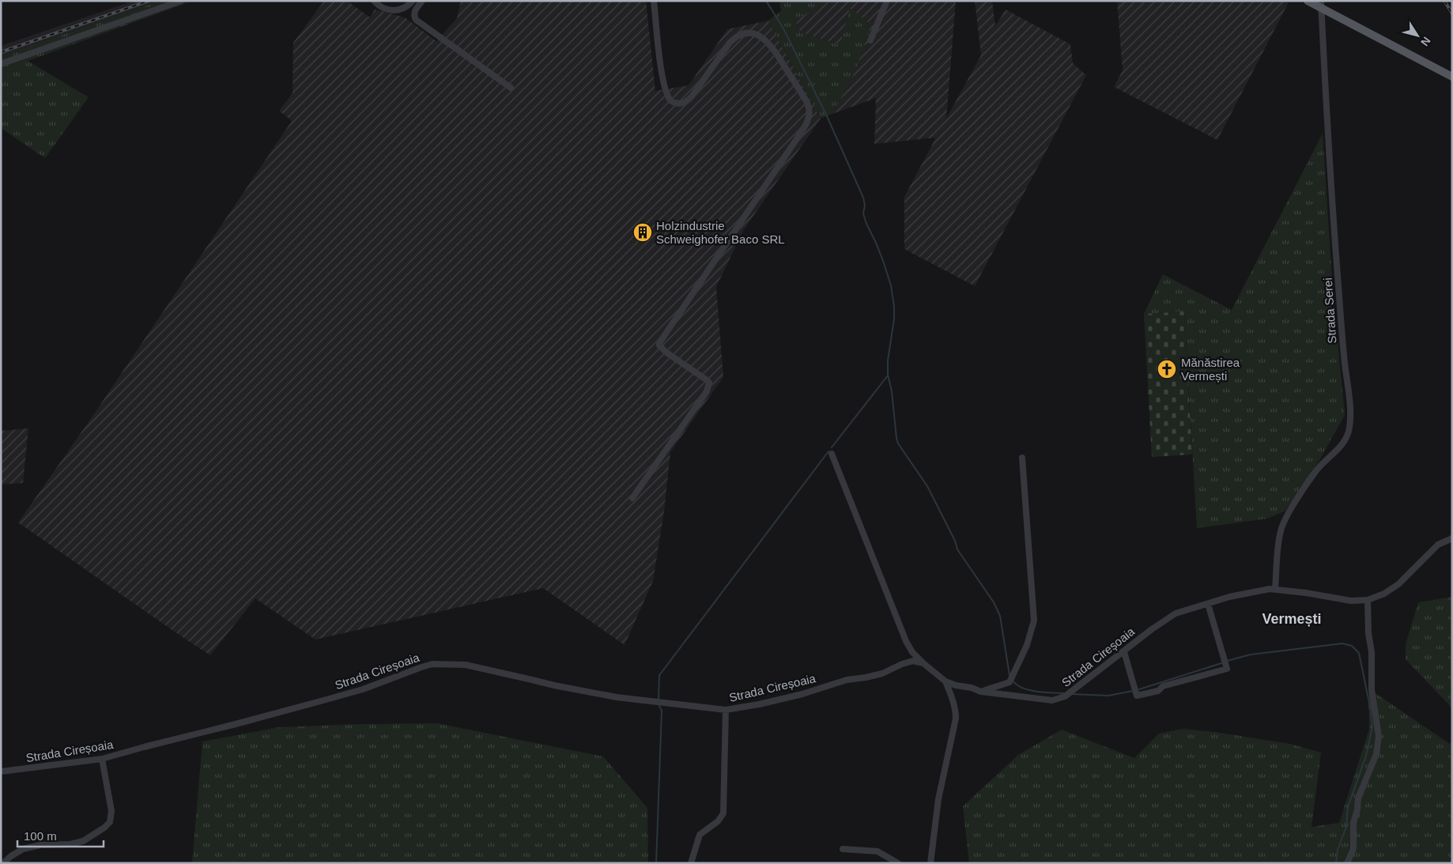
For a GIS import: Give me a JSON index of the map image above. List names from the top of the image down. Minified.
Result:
{"streets":{"street":["Strada Serei","Strada Cireșoaia"]},"crossings":[["Strada Serei","Strada Cireșoaia"]],"districts":["Vermești"],"places":{"building":["Holzindustrie Schweighofer Baco SRL"],"church":["Mănăstirea Vermești"]},"scale_bar":"100 m","north":"bottom right"}
